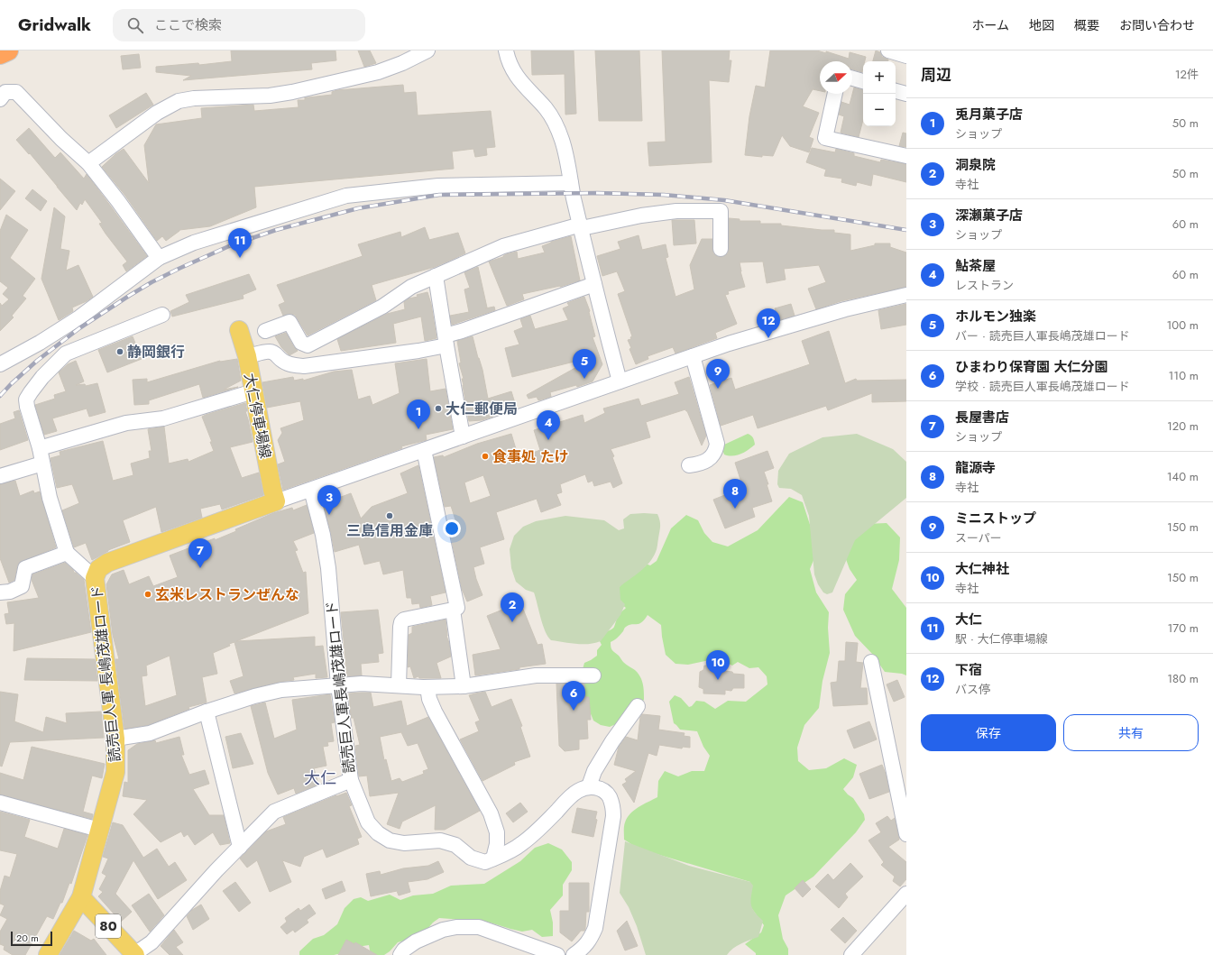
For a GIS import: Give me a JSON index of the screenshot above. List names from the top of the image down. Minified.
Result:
{"streets":{"main road":["大仁停車場線","読売巨人軍 長嶋茂雄ロード","80"],"street":["読売巨人軍長嶋茂雄ロード"]},"crossings":[["大仁停車場線","読売巨人軍 長嶋茂雄ロード"],["読売巨人軍 長嶋茂雄ロード","80"]],"districts":["大仁"],"places":["静岡銀行","大仁郵便局","食事処 たけ","三島信用金庫","玄米レストランぜんな"],"scale_bar":"20 m","north":"right","page":{"header":"Gridwalk","search":"ここで検索","nav":["ホーム","地図","概要","お問い合わせ"],"heading":["周辺","12件"],"map_buttons":["+","−"],"list":[{"mark":"1","name":"兎月菓子店","note":"ショップ","value":"50 m"},{"mark":"2","name":"洞泉院","note":"寺社","value":"50 m"},{"mark":"3","name":"深瀬菓子店","note":"ショップ","value":"60 m"},{"mark":"4","name":"鮎茶屋","note":"レストラン","value":"60 m"},{"mark":"5","name":"ホルモン独楽","note":"バー · 読売巨人軍長嶋茂雄ロード","value":"100 m"},{"mark":"6","name":"ひまわり保育園 大仁分園","note":"学校 · 読売巨人軍長嶋茂雄ロード","value":"110 m"},{"mark":"7","name":"長屋書店","note":"ショップ","value":"120 m"},{"mark":"8","name":"龍源寺","note":"寺社","value":"140 m"},{"mark":"9","name":"ミニストップ","note":"スーパー","value":"150 m"},{"mark":"10","name":"大仁神社","note":"寺社","value":"150 m"},{"mark":"11","name":"大仁","note":"駅 · 大仁停車場線","value":"170 m"},{"mark":"12","name":"下宿","note":"バス停","value":"180 m"}],"pins":["11","12","5","9","1","4","8","3","7","2","10","6"],"buttons":["保存","共有"],"scale":"20 m"}}
